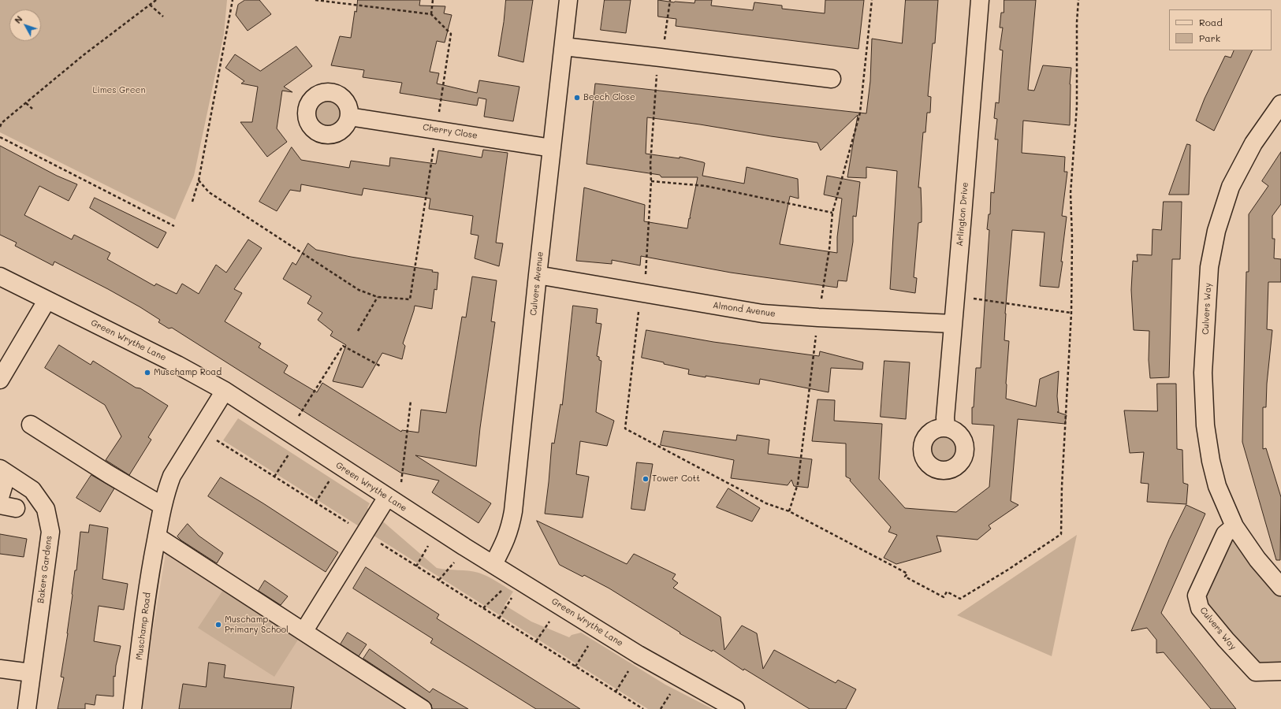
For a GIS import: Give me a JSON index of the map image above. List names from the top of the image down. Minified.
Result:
{"streets":{"street":["Cherry Close","Arlington Drive","Culvers Avenue","Culvers Way","Almond Avenue","Green Wrythe Lane","Bakers Gardens","Muschamp Road"]},"crossings":[["Cherry Close","Culvers Avenue"],["Arlington Drive","Almond Avenue"],["Culvers Avenue","Almond Avenue"],["Culvers Avenue","Green Wrythe Lane"],["Green Wrythe Lane","Muschamp Road"]],"parks":["Limes Green"],"places":["Beech Close","Muschamp Road","Tower Cott","Muschamp Primary School"],"legend":["Road","Park"],"north":"top left"}
